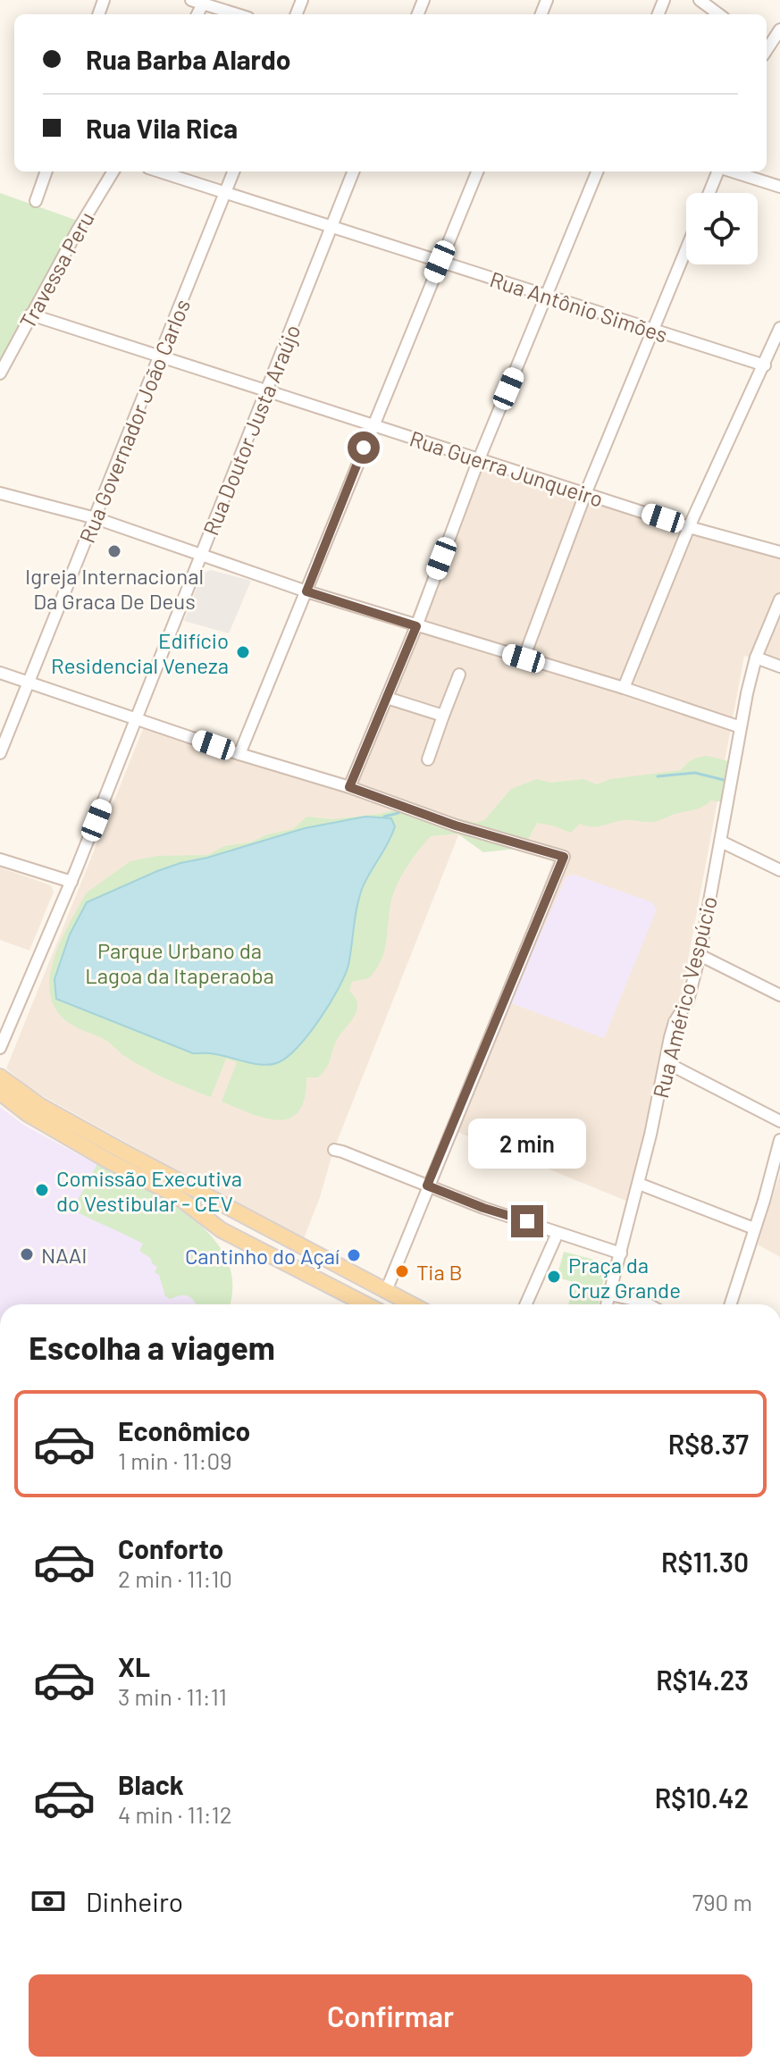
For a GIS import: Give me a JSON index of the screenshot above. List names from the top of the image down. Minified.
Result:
{"streets":{"street":["Travessa Peru","Rua Antônio Simões","Rua Governador João Carlos","Rua Doutor Justa Araújo","Rua Guerra Junqueiro","Rua Américo Vespúcio"]},"crossings":[["Travessa Peru","Rua Guerra Junqueiro"],["Rua Antônio Simões","Rua Governador João Carlos"],["Rua Antônio Simões","Rua Doutor Justa Araújo"],["Rua Governador João Carlos","Rua Guerra Junqueiro"],["Rua Doutor Justa Araújo","Rua Guerra Junqueiro"]],"parks":["Parque Urbano da Lagoa da Itaperaoba"],"places":["Igreja Internacional Da Graca De Deus","Edifício Residencial Veneza","Comissão Executiva do Vestibular - CEV","NAAI","Cantinho do Açaí","Tia B","Praça da Cruz Grande"],"page":{"banner":["Rua Barba Alardo","Rua Vila Rica"],"bubble":"2 min","heading":"Escolha a viagem","list":[{"name":"Econômico","note":"1 min · 11:09","value":"R$8.37"},{"name":"Conforto","note":"2 min · 11:10","value":"R$11.30"},{"name":"XL","note":"3 min · 11:11","value":"R$14.23"},{"name":"Black","note":"4 min · 11:12","value":"R$10.42"}],"pay":["Dinheiro","790 m"],"buttons":"Confirmar"}}
